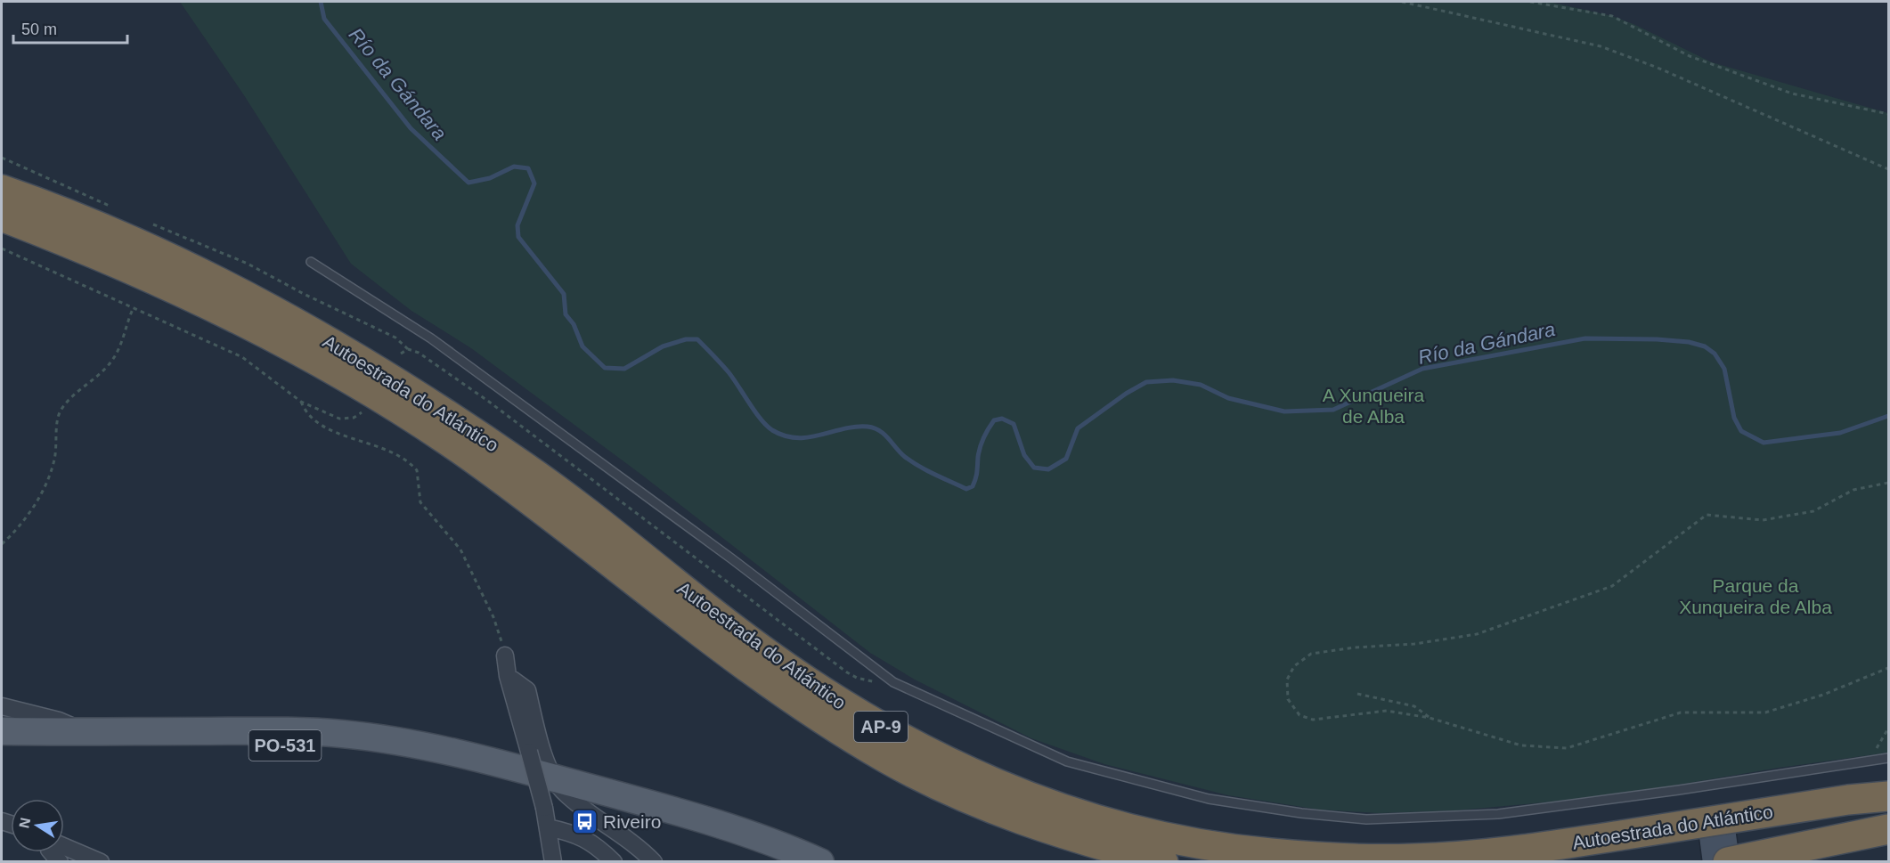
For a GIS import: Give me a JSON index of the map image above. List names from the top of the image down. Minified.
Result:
{"streets":{"highway":["Autoestrada do Atlántico","AP-9"],"main road":["PO-531"]},"water":["Río da Gándara"],"parks":["A Xunqueira de Alba","Parque da Xunqueira de Alba"],"places":{"bus stop":["Riveiro"]},"scale_bar":"50 m","north":"left"}
